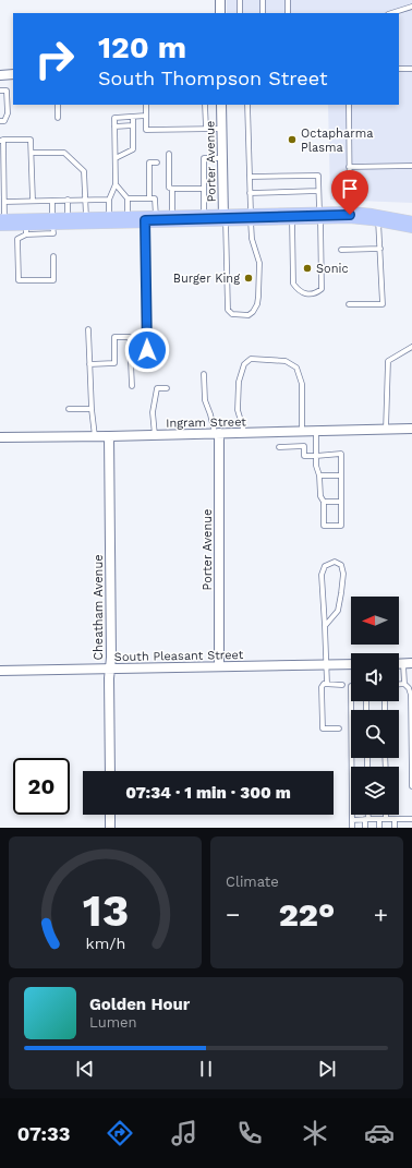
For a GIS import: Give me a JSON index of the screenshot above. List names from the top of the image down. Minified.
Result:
{"streets":{"street":["Porter Avenue","Ingram Street","Cheatham Avenue","South Pleasant Street"]},"crossings":[["Porter Avenue","Ingram Street"],["Porter Avenue","South Pleasant Street"],["Ingram Street","Cheatham Avenue"],["Cheatham Avenue","South Pleasant Street"]],"places":["Octapharma Plasma","Sonic","Burger King"],"north":"left","page":{"turn":["120 m","South Thompson Street"],"limit":"20","trip":"07:34 · 1 min · 300 m","tile":"Climate","heat":["−","22°","+"],"song":["Golden Hour","Lumen"],"tabs":"07:33","gauge":["13","km/h"]}}
